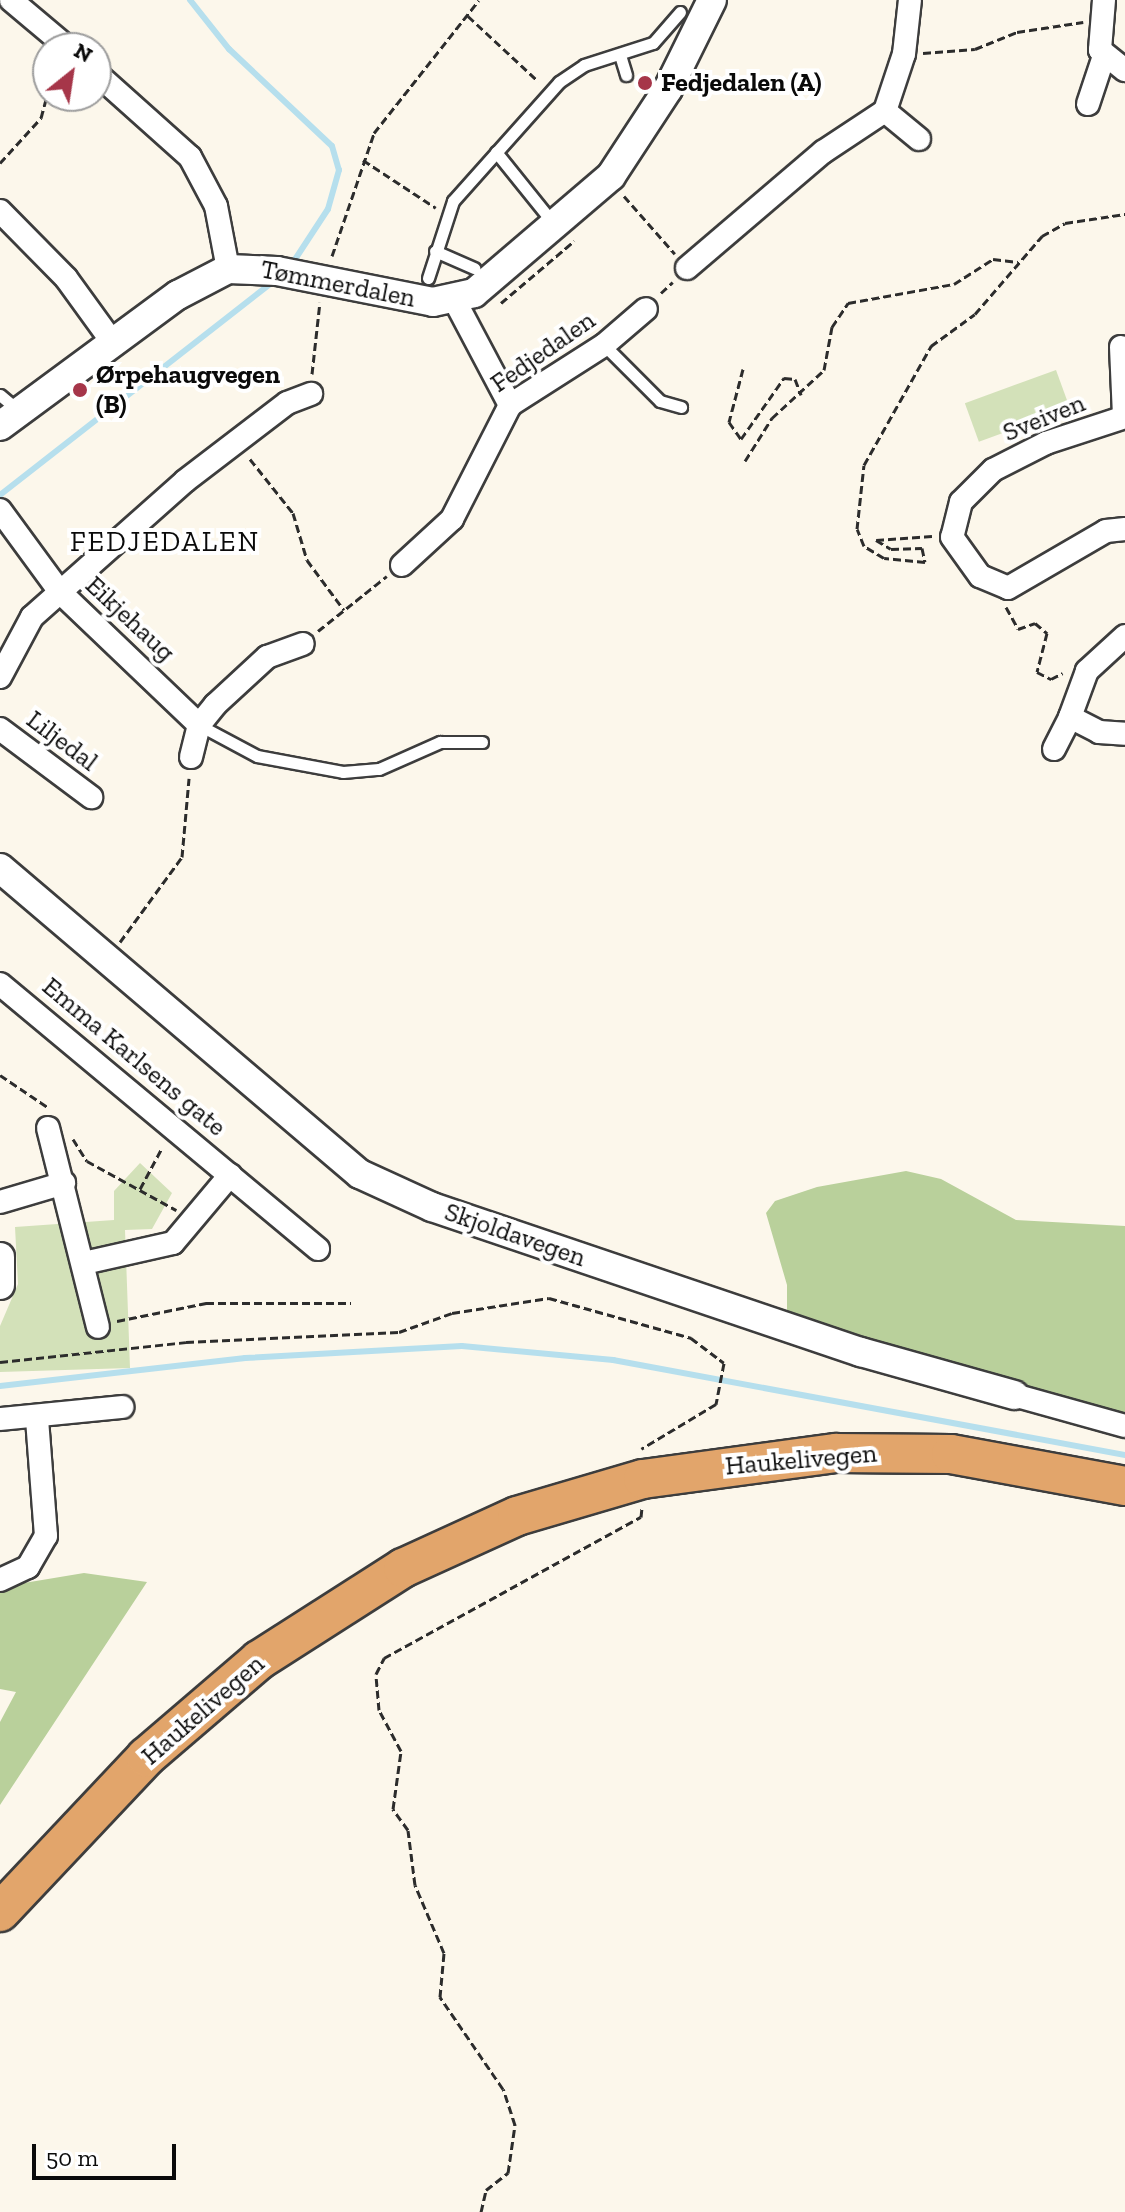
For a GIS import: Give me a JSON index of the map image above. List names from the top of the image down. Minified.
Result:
{"streets":{"highway":["Haukelivegen"],"street":["Tømmerdalen","Fedjedalen","Sveiven","Eikjehaug","Liljedal","Emma Karlsens gate","Skjoldavegen"]},"districts":["FEDJEDALEN"],"places":["Fedjedalen (A)","Ørpehaugvegen (B)"],"scale_bar":"50 m","north":"top right"}
